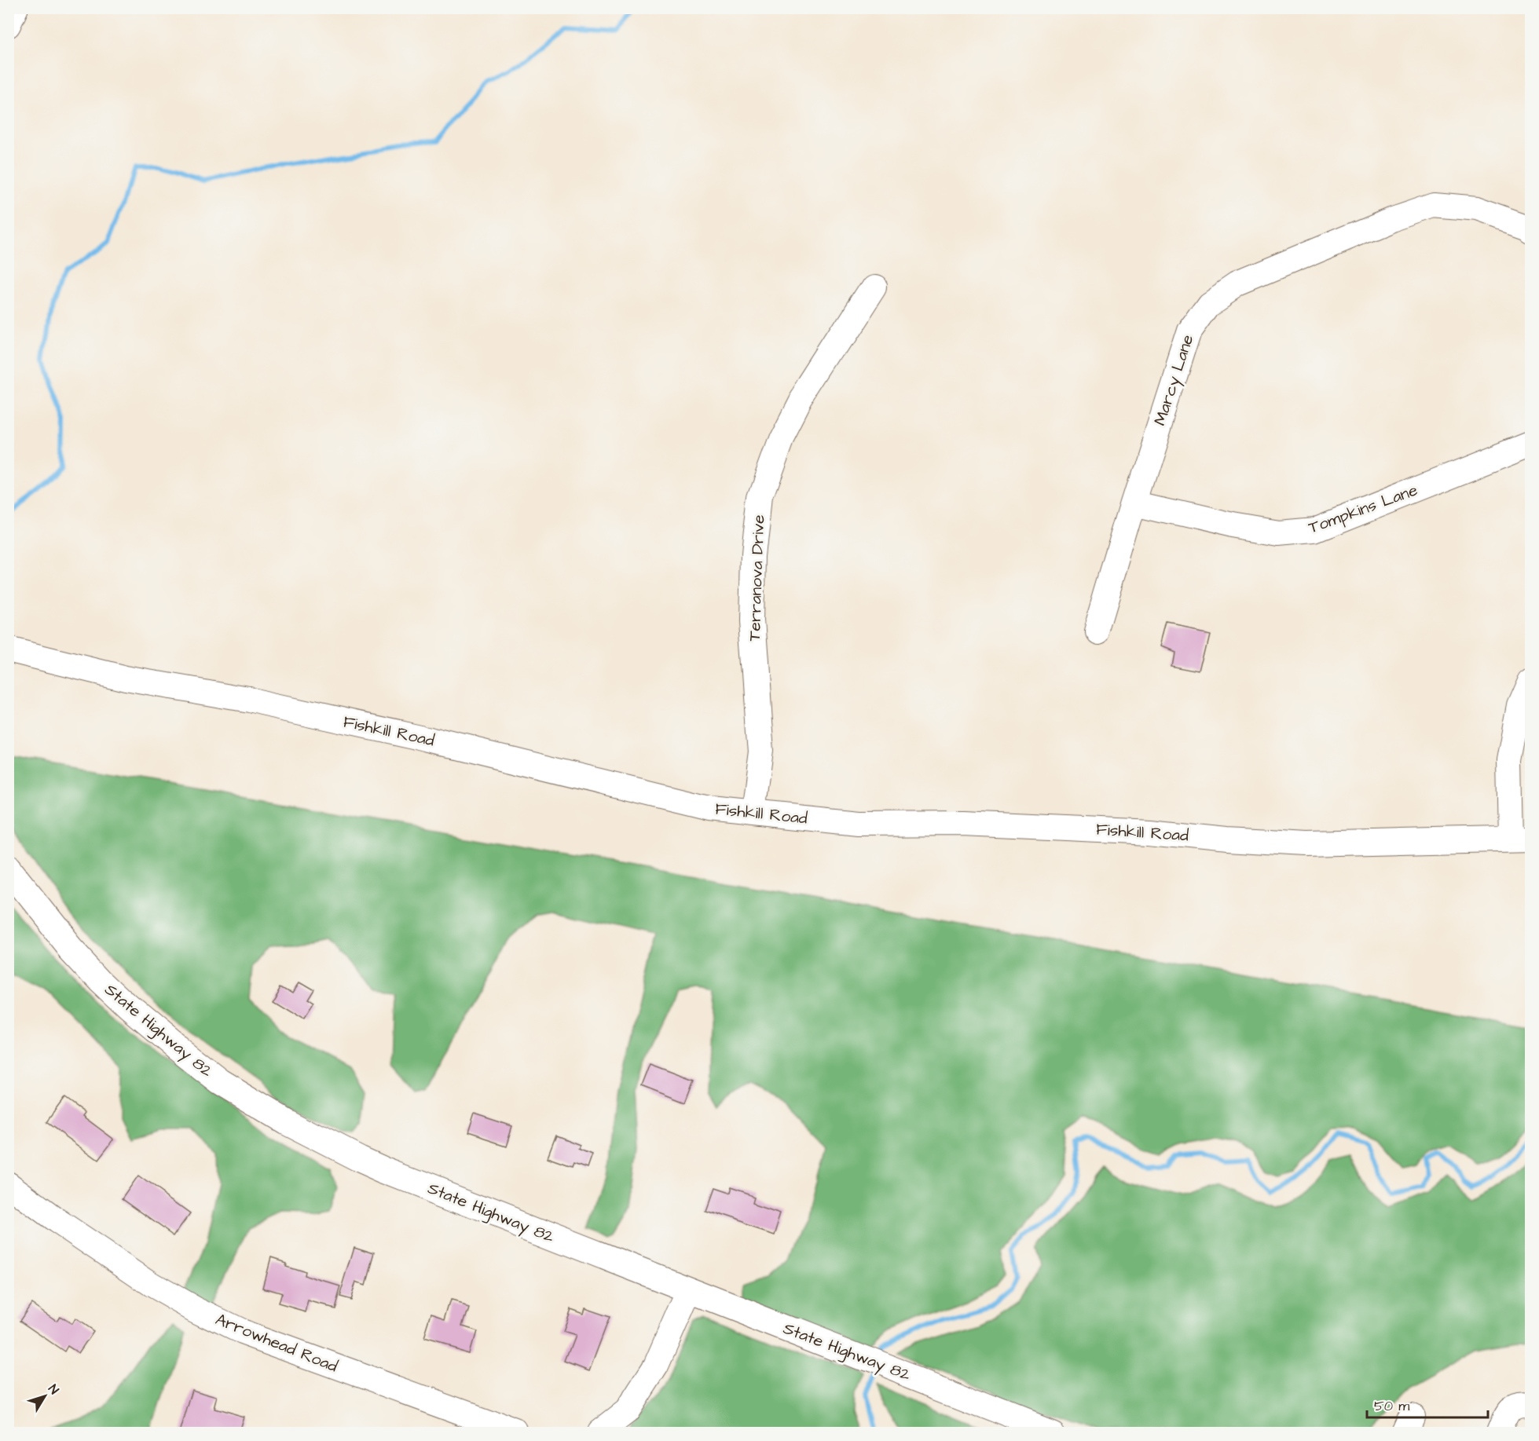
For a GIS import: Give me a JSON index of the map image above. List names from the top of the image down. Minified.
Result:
{"streets":{"main road":["State Highway 82"],"street":["Marcy Lane","Tompkins Lane","Terranova Drive","Fishkill Road","Arrowhead Road"]},"crossings":[["Marcy Lane","Tompkins Lane"],["Terranova Drive","Fishkill Road"]],"scale_bar":"50 m","north":"top right"}
